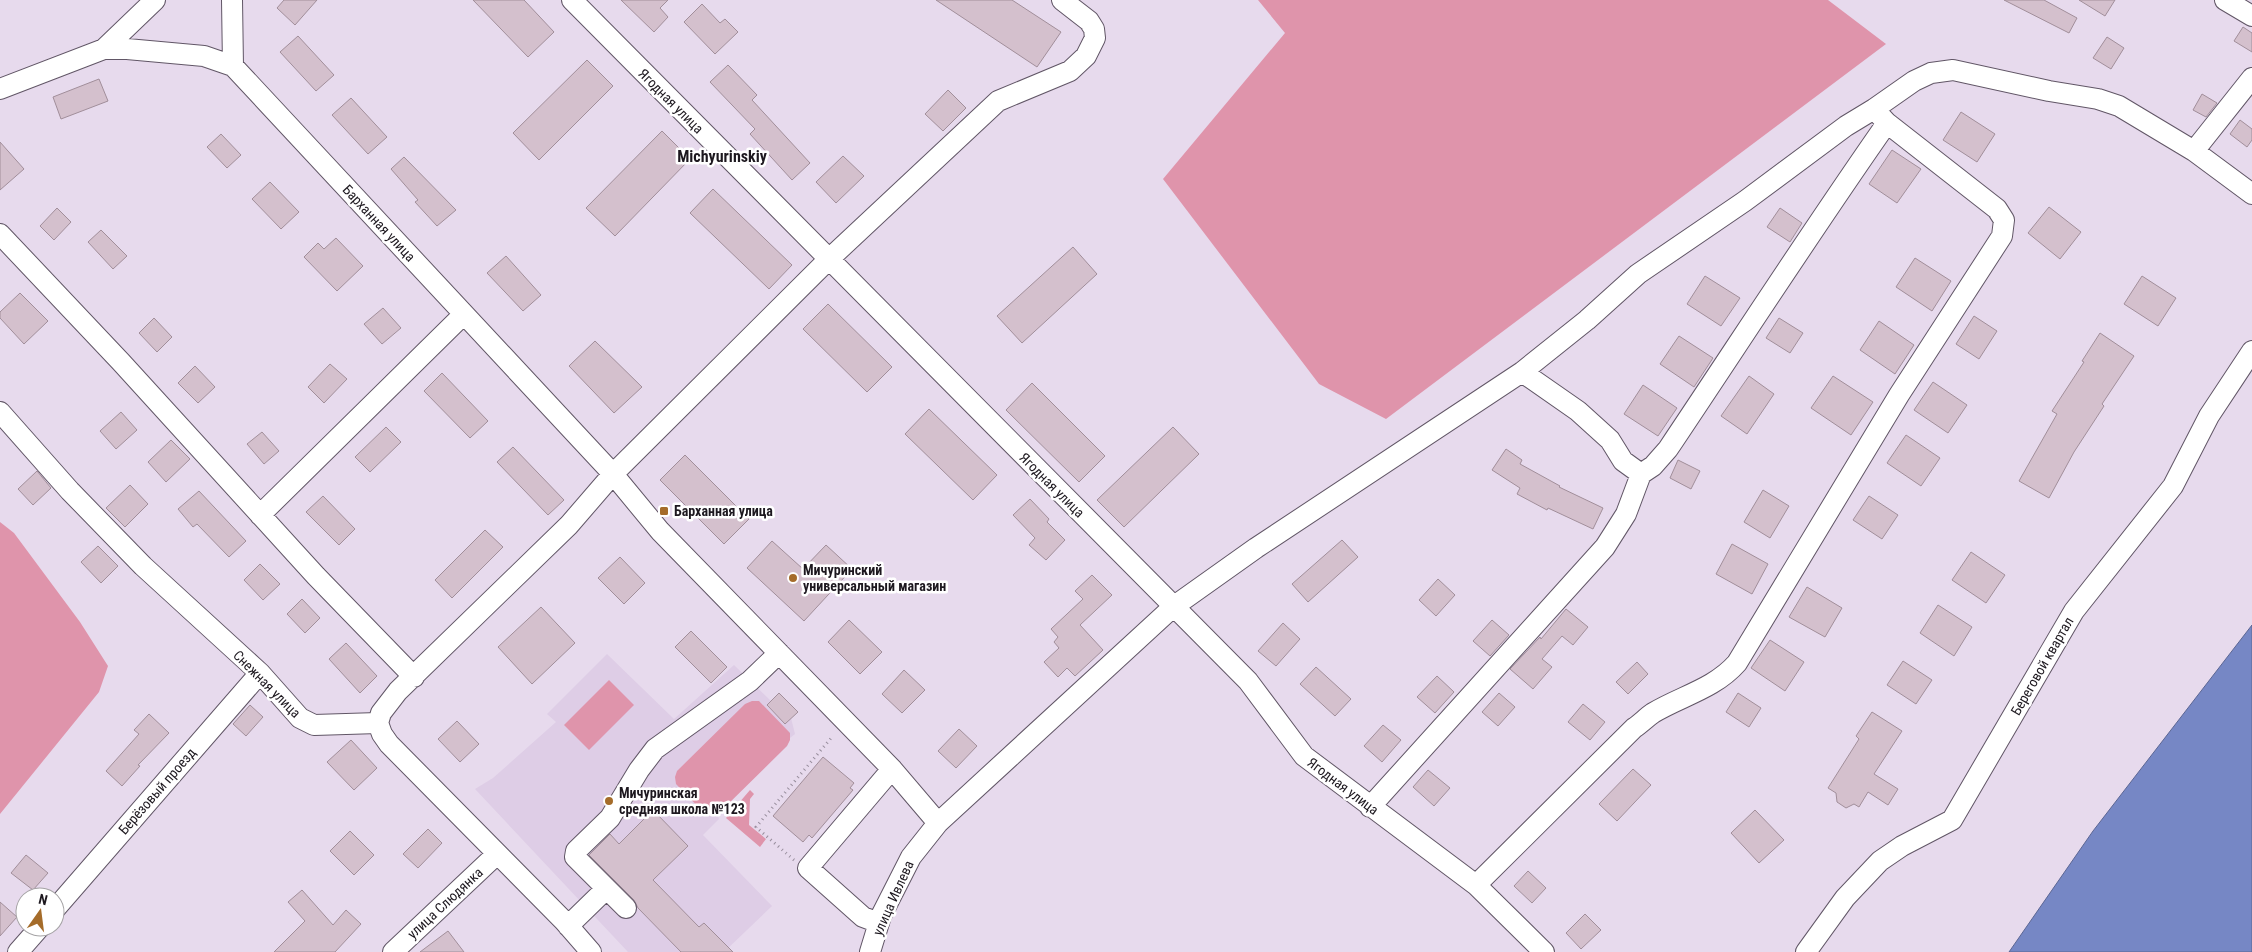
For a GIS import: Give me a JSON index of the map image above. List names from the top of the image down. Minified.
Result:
{"streets":{"street":["Ягодная улица","Барханная улица","Береговой квартал","Снежная улица","Берёзовый проезд","улица Ивлева","улица Слюдянка"]},"crossings":[["Ягодная улица","улица Ивлева"],["Барханная улица","улица Ивлева"],["Снежная улица","Берёзовый проезд"]],"districts":["Michyurinskiy"],"places":{"transit":["Барханная улица"],"other":["Мичуринский универсальный магазин","Мичуринская средняя школа №123"]},"north":"top"}
